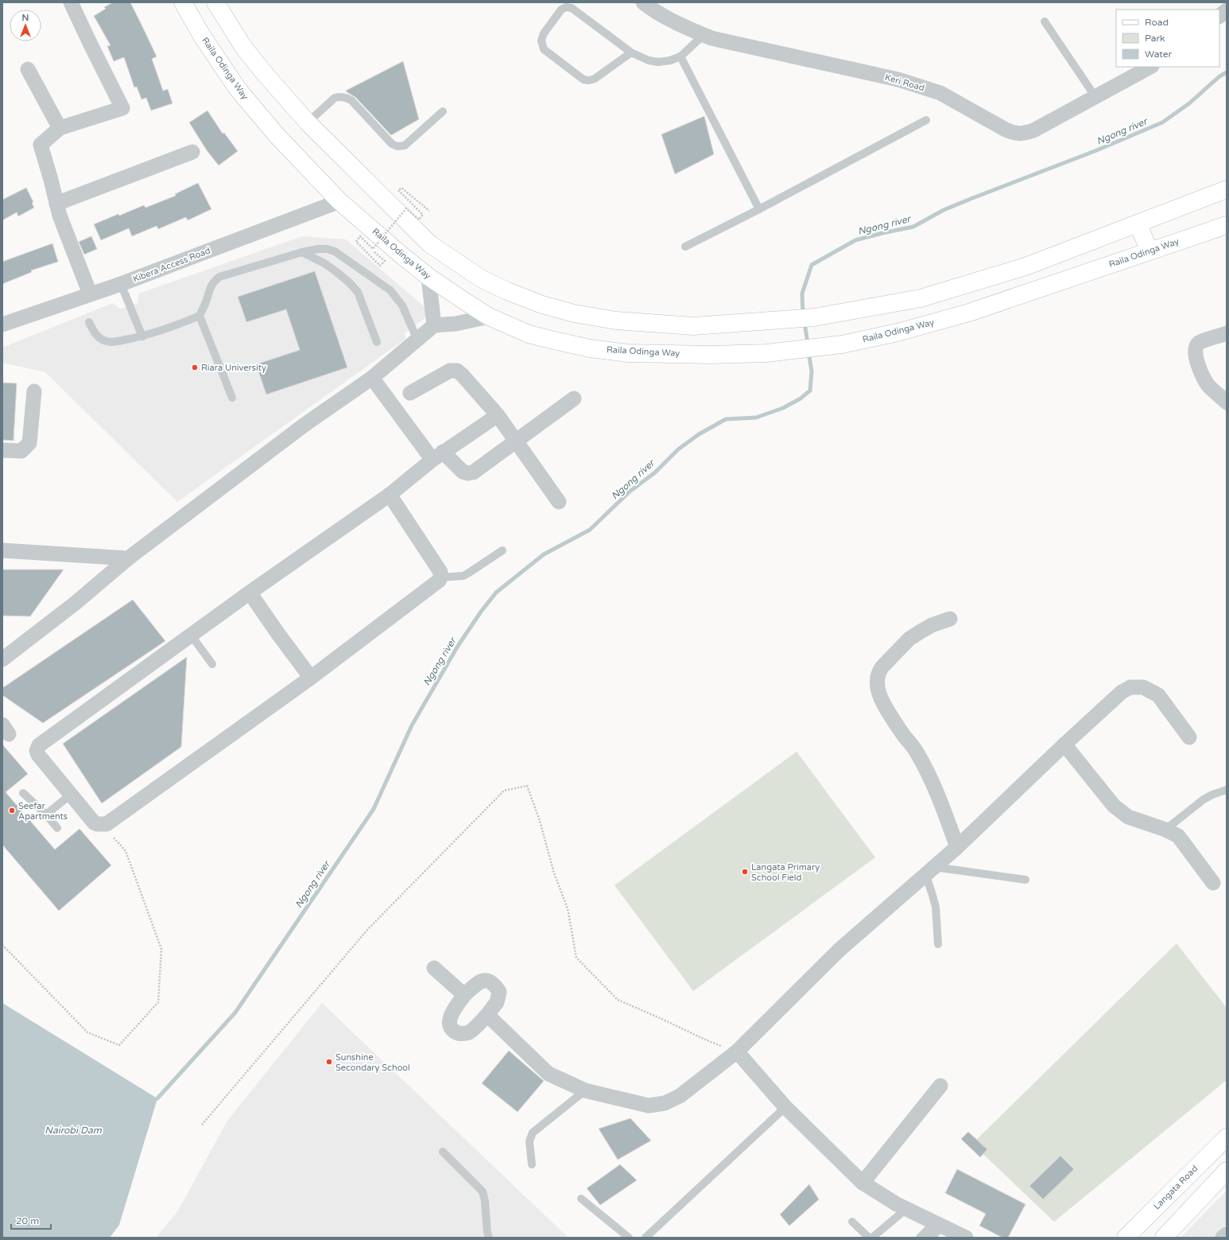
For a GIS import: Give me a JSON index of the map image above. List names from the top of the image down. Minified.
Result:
{"streets":{"main road":["Raila Odinga Way","Langata Road"],"street":["Keri Road","Kibera Access Road"]},"crossings":[["Raila Odinga Way","Kibera Access Road"]],"water":["Ngong river","Nairobi Dam"],"places":["Riara University","Seefar Apartments","Langata Primary School Field","Sunshine Secondary School"],"legend":["Road","Park","Water"],"scale_bar":"20 m","north":"top"}
